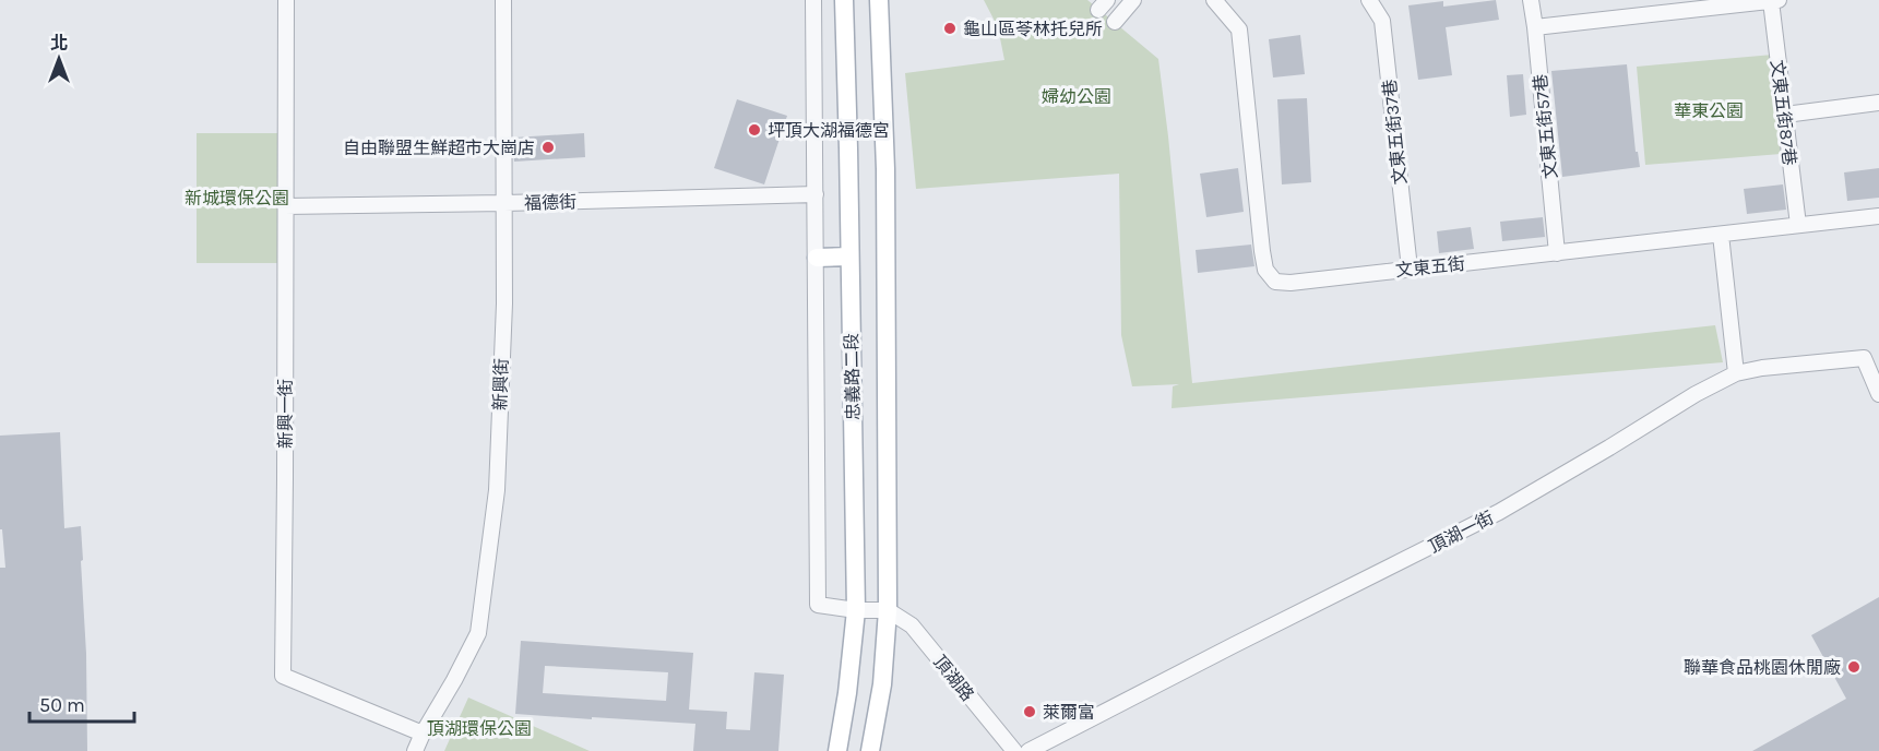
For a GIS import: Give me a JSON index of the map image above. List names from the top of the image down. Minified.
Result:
{"streets":{"main road":["忠義路二段"],"street":["文東五街87巷","文東五街57巷","文東五街37巷","福德街","文東五街","新興街","新興一街","頂湖一街","頂湖路"]},"crossings":[["文東五街87巷","文東五街"],["文東五街57巷","文東五街"],["文東五街37巷","文東五街"],["福德街","新興街"],["福德街","新興一街"],["忠義路二段","頂湖路"],["新興街","新興一街"]],"parks":["婦幼公園","華東公園","新城環保公園","頂湖環保公園"],"places":["龜山區苓林托兒所","坪頂大湖福德宮","自由聯盟生鮮超市大崗店","聯華食品桃園休閒廠","萊爾富"],"scale_bar":"50 m","north":"top"}
